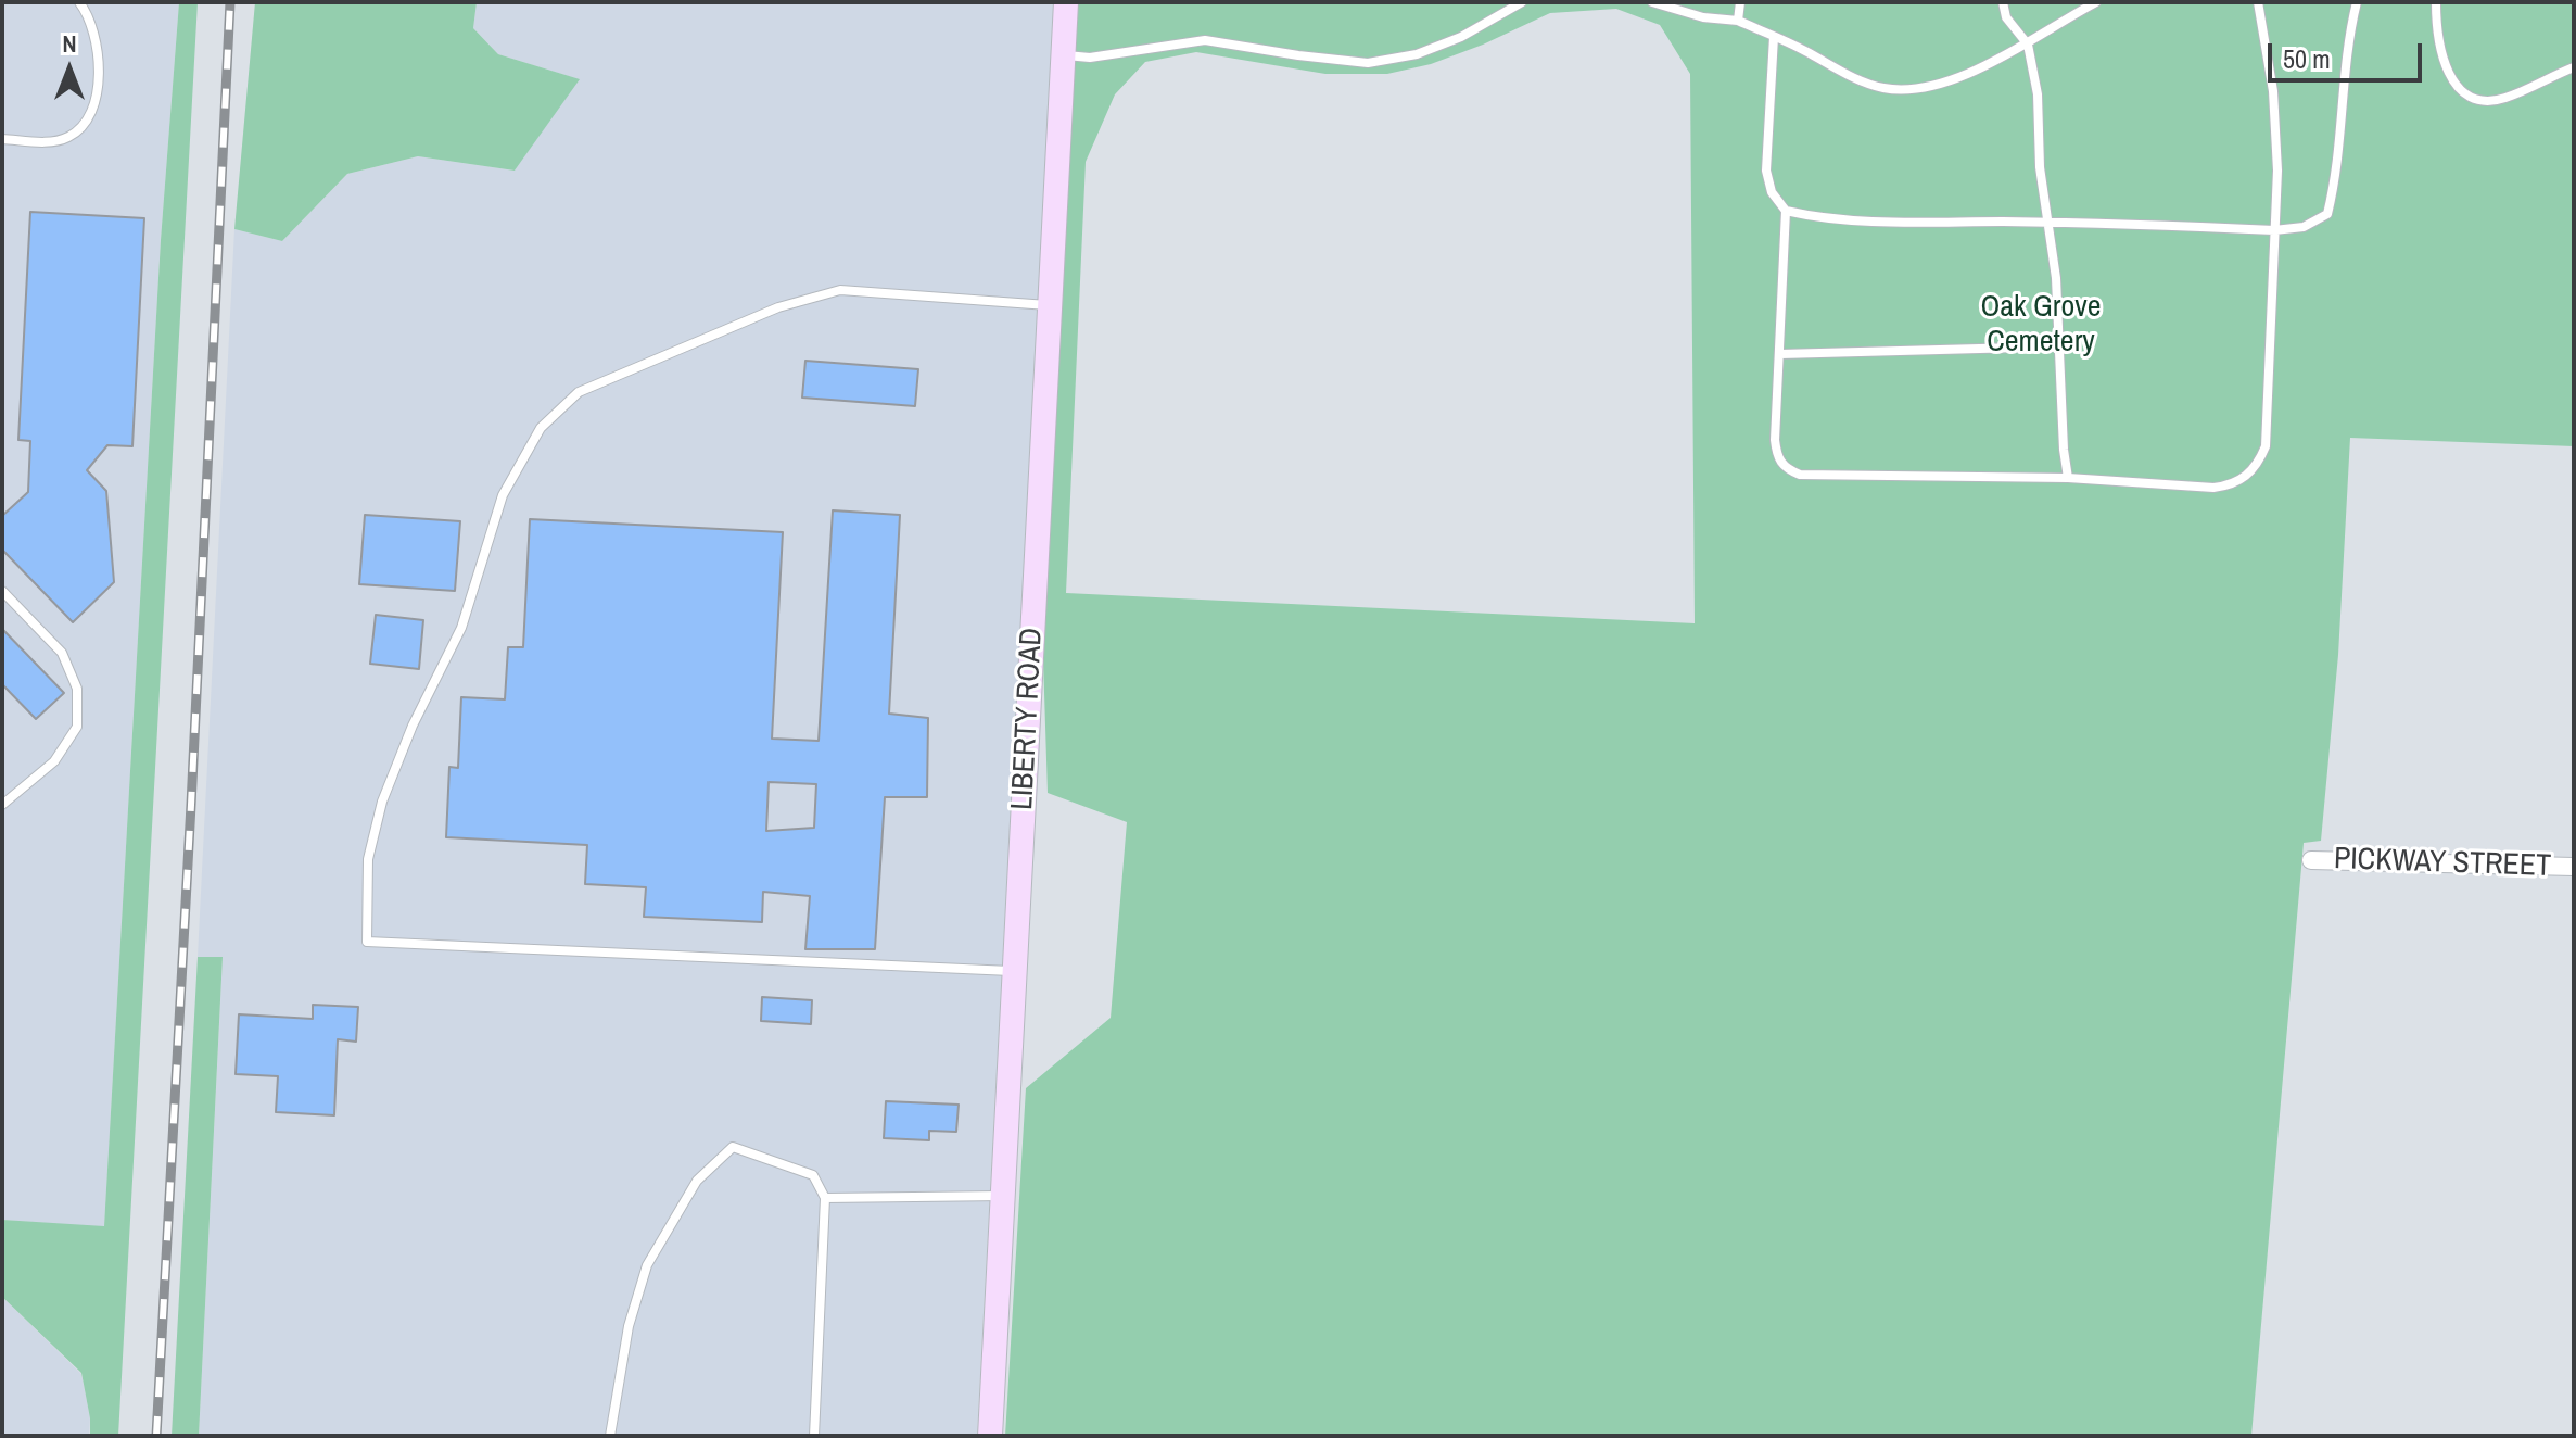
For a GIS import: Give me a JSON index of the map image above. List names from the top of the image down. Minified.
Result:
{"streets":{"street":["LIBERTY ROAD","PICKWAY STREET"]},"parks":["Oak Grove Cemetery"],"scale_bar":"50 m","north":"top"}
